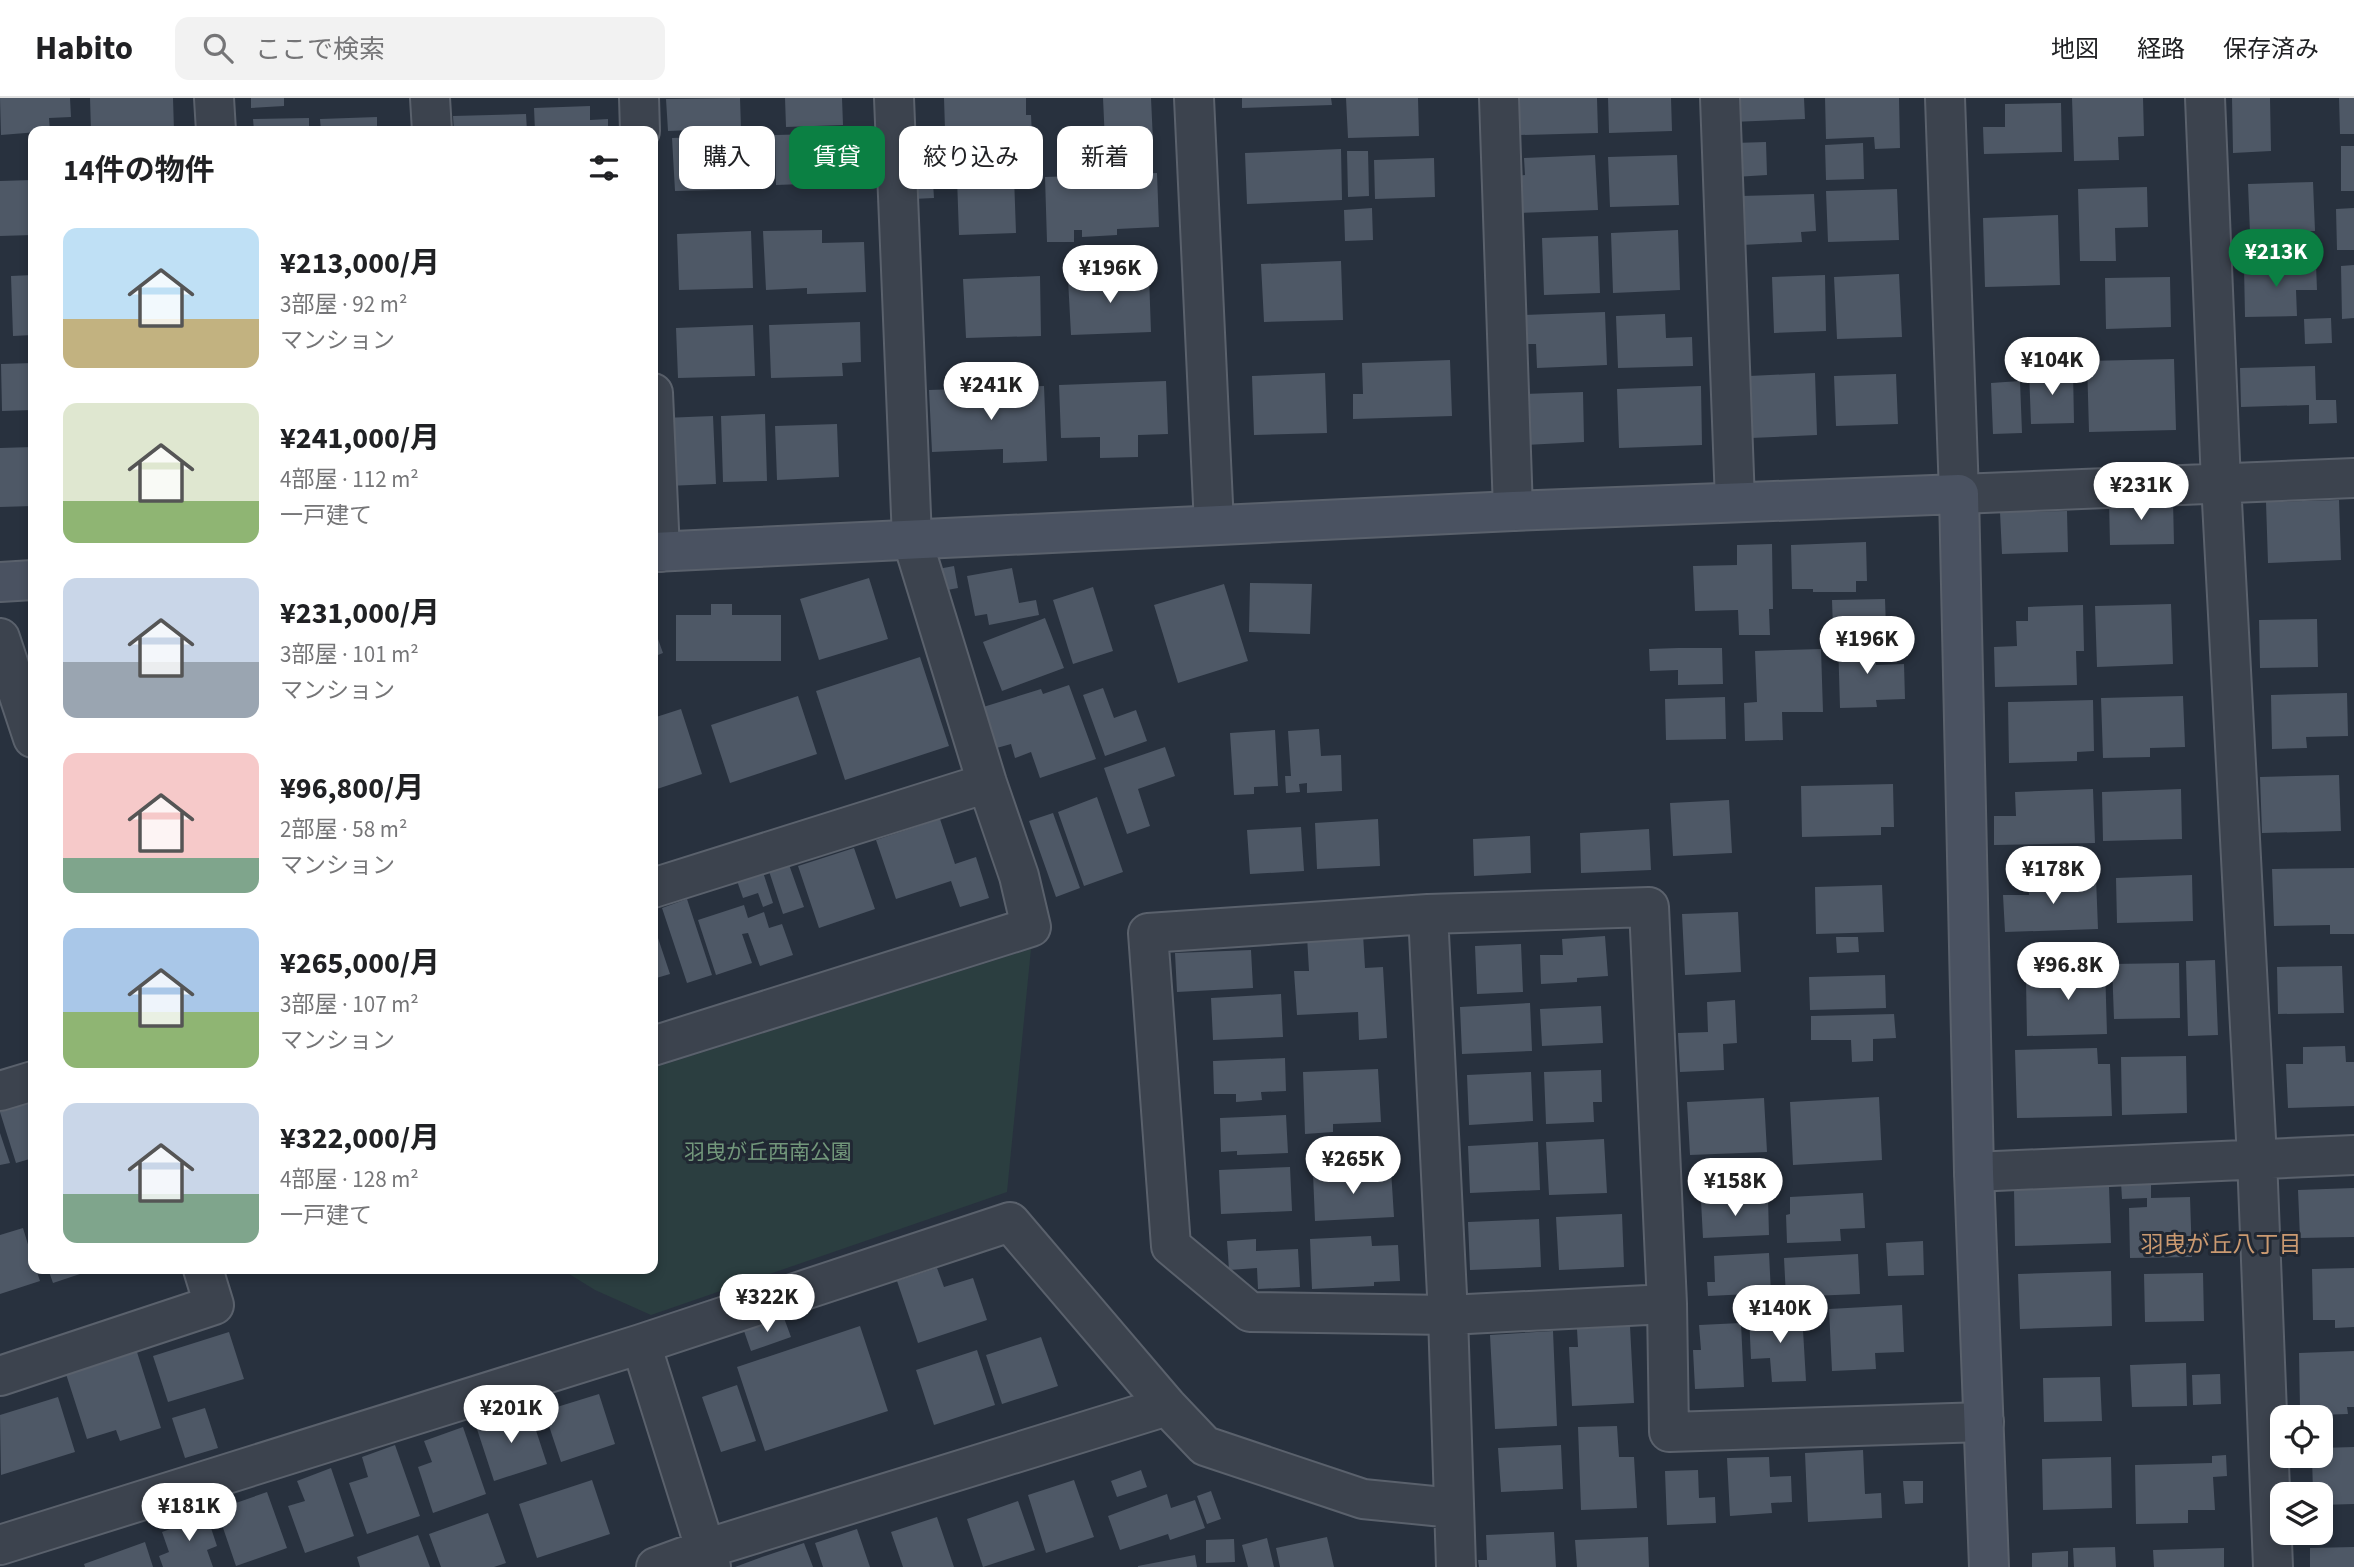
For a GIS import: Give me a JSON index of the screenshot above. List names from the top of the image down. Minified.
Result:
{"districts":["羽曳が丘八丁目"],"parks":["羽曳が丘西南公園"],"page":{"header":"Habito","search":"ここで検索","nav":["地図","経路","保存済み"],"chip":["購入","賃貸","絞り込み","新着"],"heading":"14件の物件","list":[{"name":"¥213,000/月","note":"3部屋 · 92 m² · マンション"},{"name":"¥241,000/月","note":"4部屋 · 112 m² · 一戸建て"},{"name":"¥231,000/月","note":"3部屋 · 101 m² · マンション"},{"name":"¥96,800/月","note":"2部屋 · 58 m² · マンション"},{"name":"¥265,000/月","note":"3部屋 · 107 m² · マンション"},{"name":"¥322,000/月","note":"4部屋 · 128 m² · 一戸建て"}],"price":["¥213K","¥196K","¥104K","¥241K","¥231K","¥196K","¥178K","¥96.8K","¥265K","¥158K","¥322K","¥140K","¥201K","¥181K"]}}
